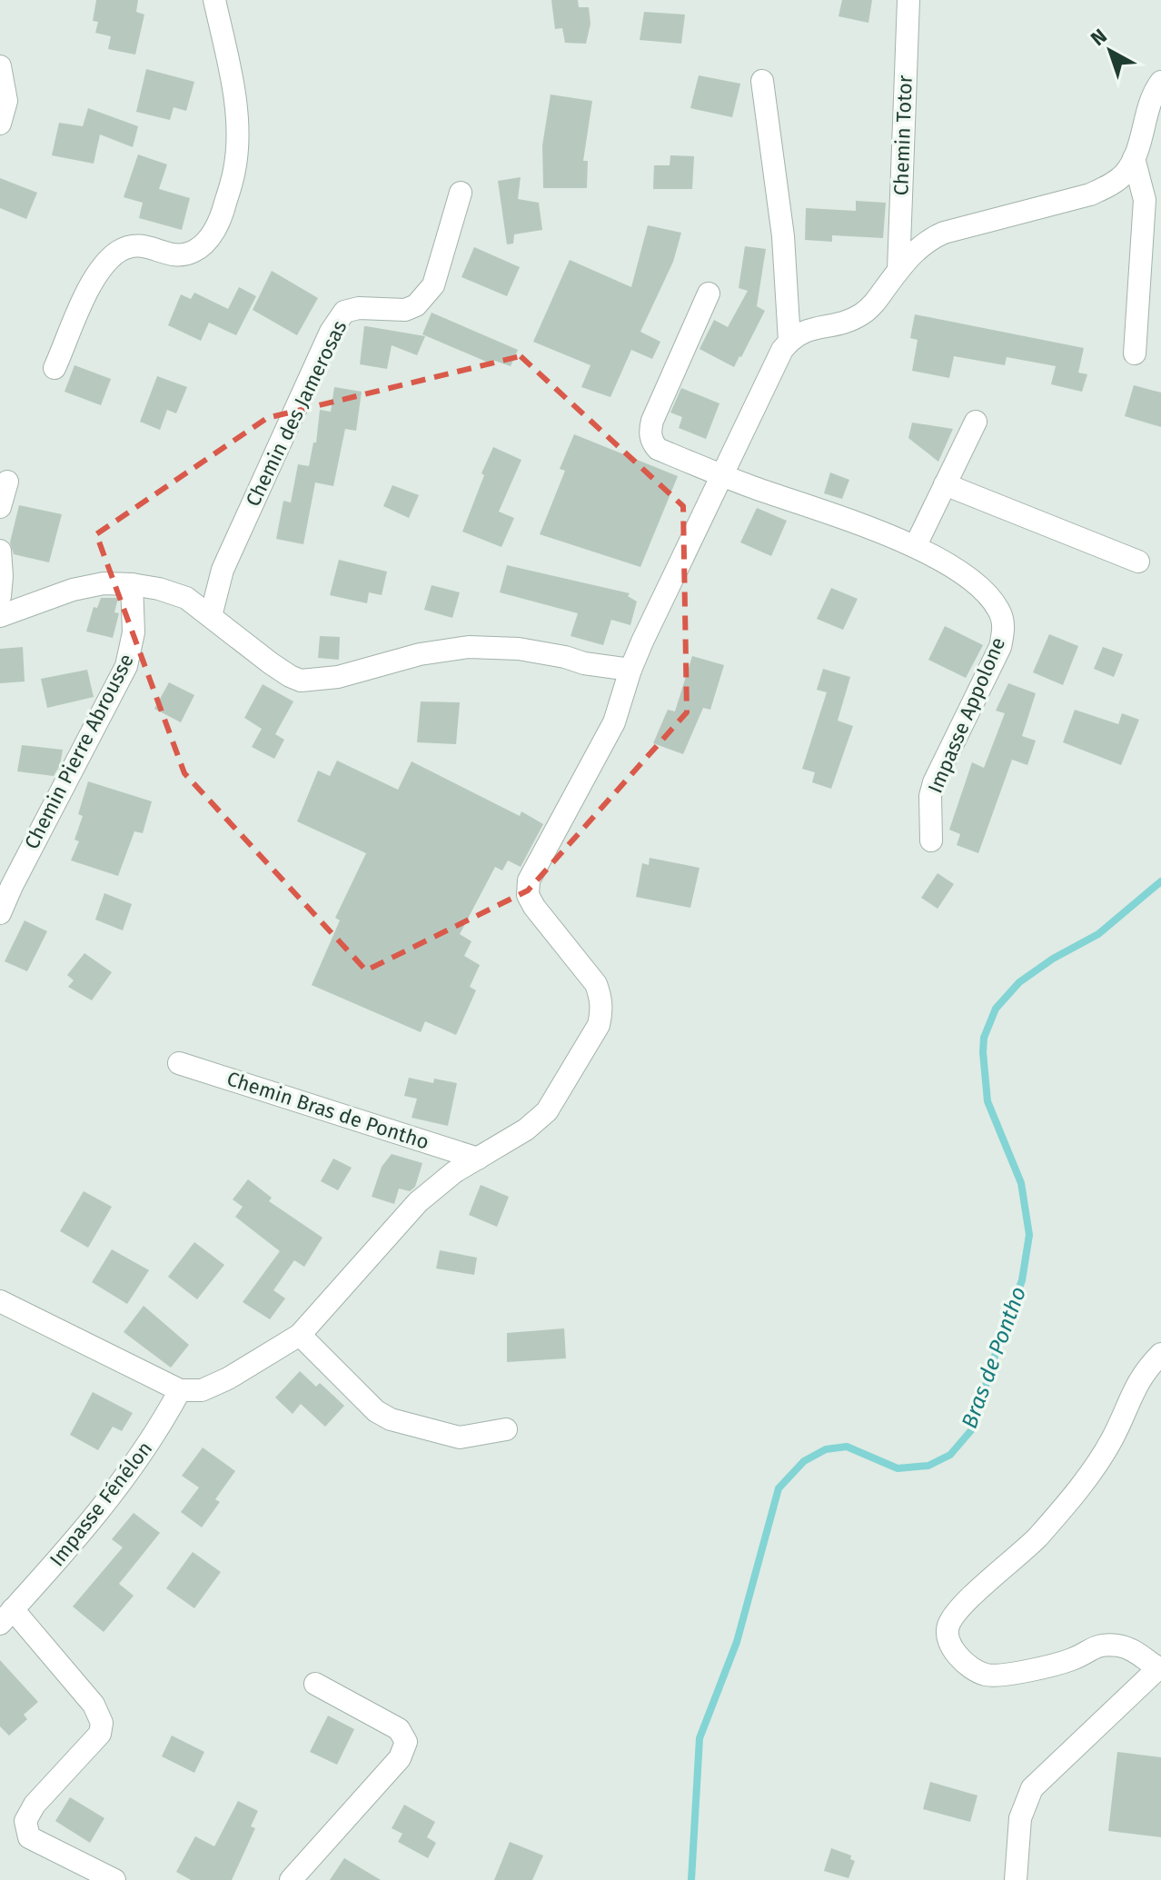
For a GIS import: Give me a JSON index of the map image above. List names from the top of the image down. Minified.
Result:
{"streets":{"street":["Chemin Totor","Chemin des Jamerosas","Impasse Appolone","Chemin Pierre Abrousse","Chemin Bras de Pontho","Impasse Fénélon"]},"water":["Bras de Pontho"],"north":"top left"}
